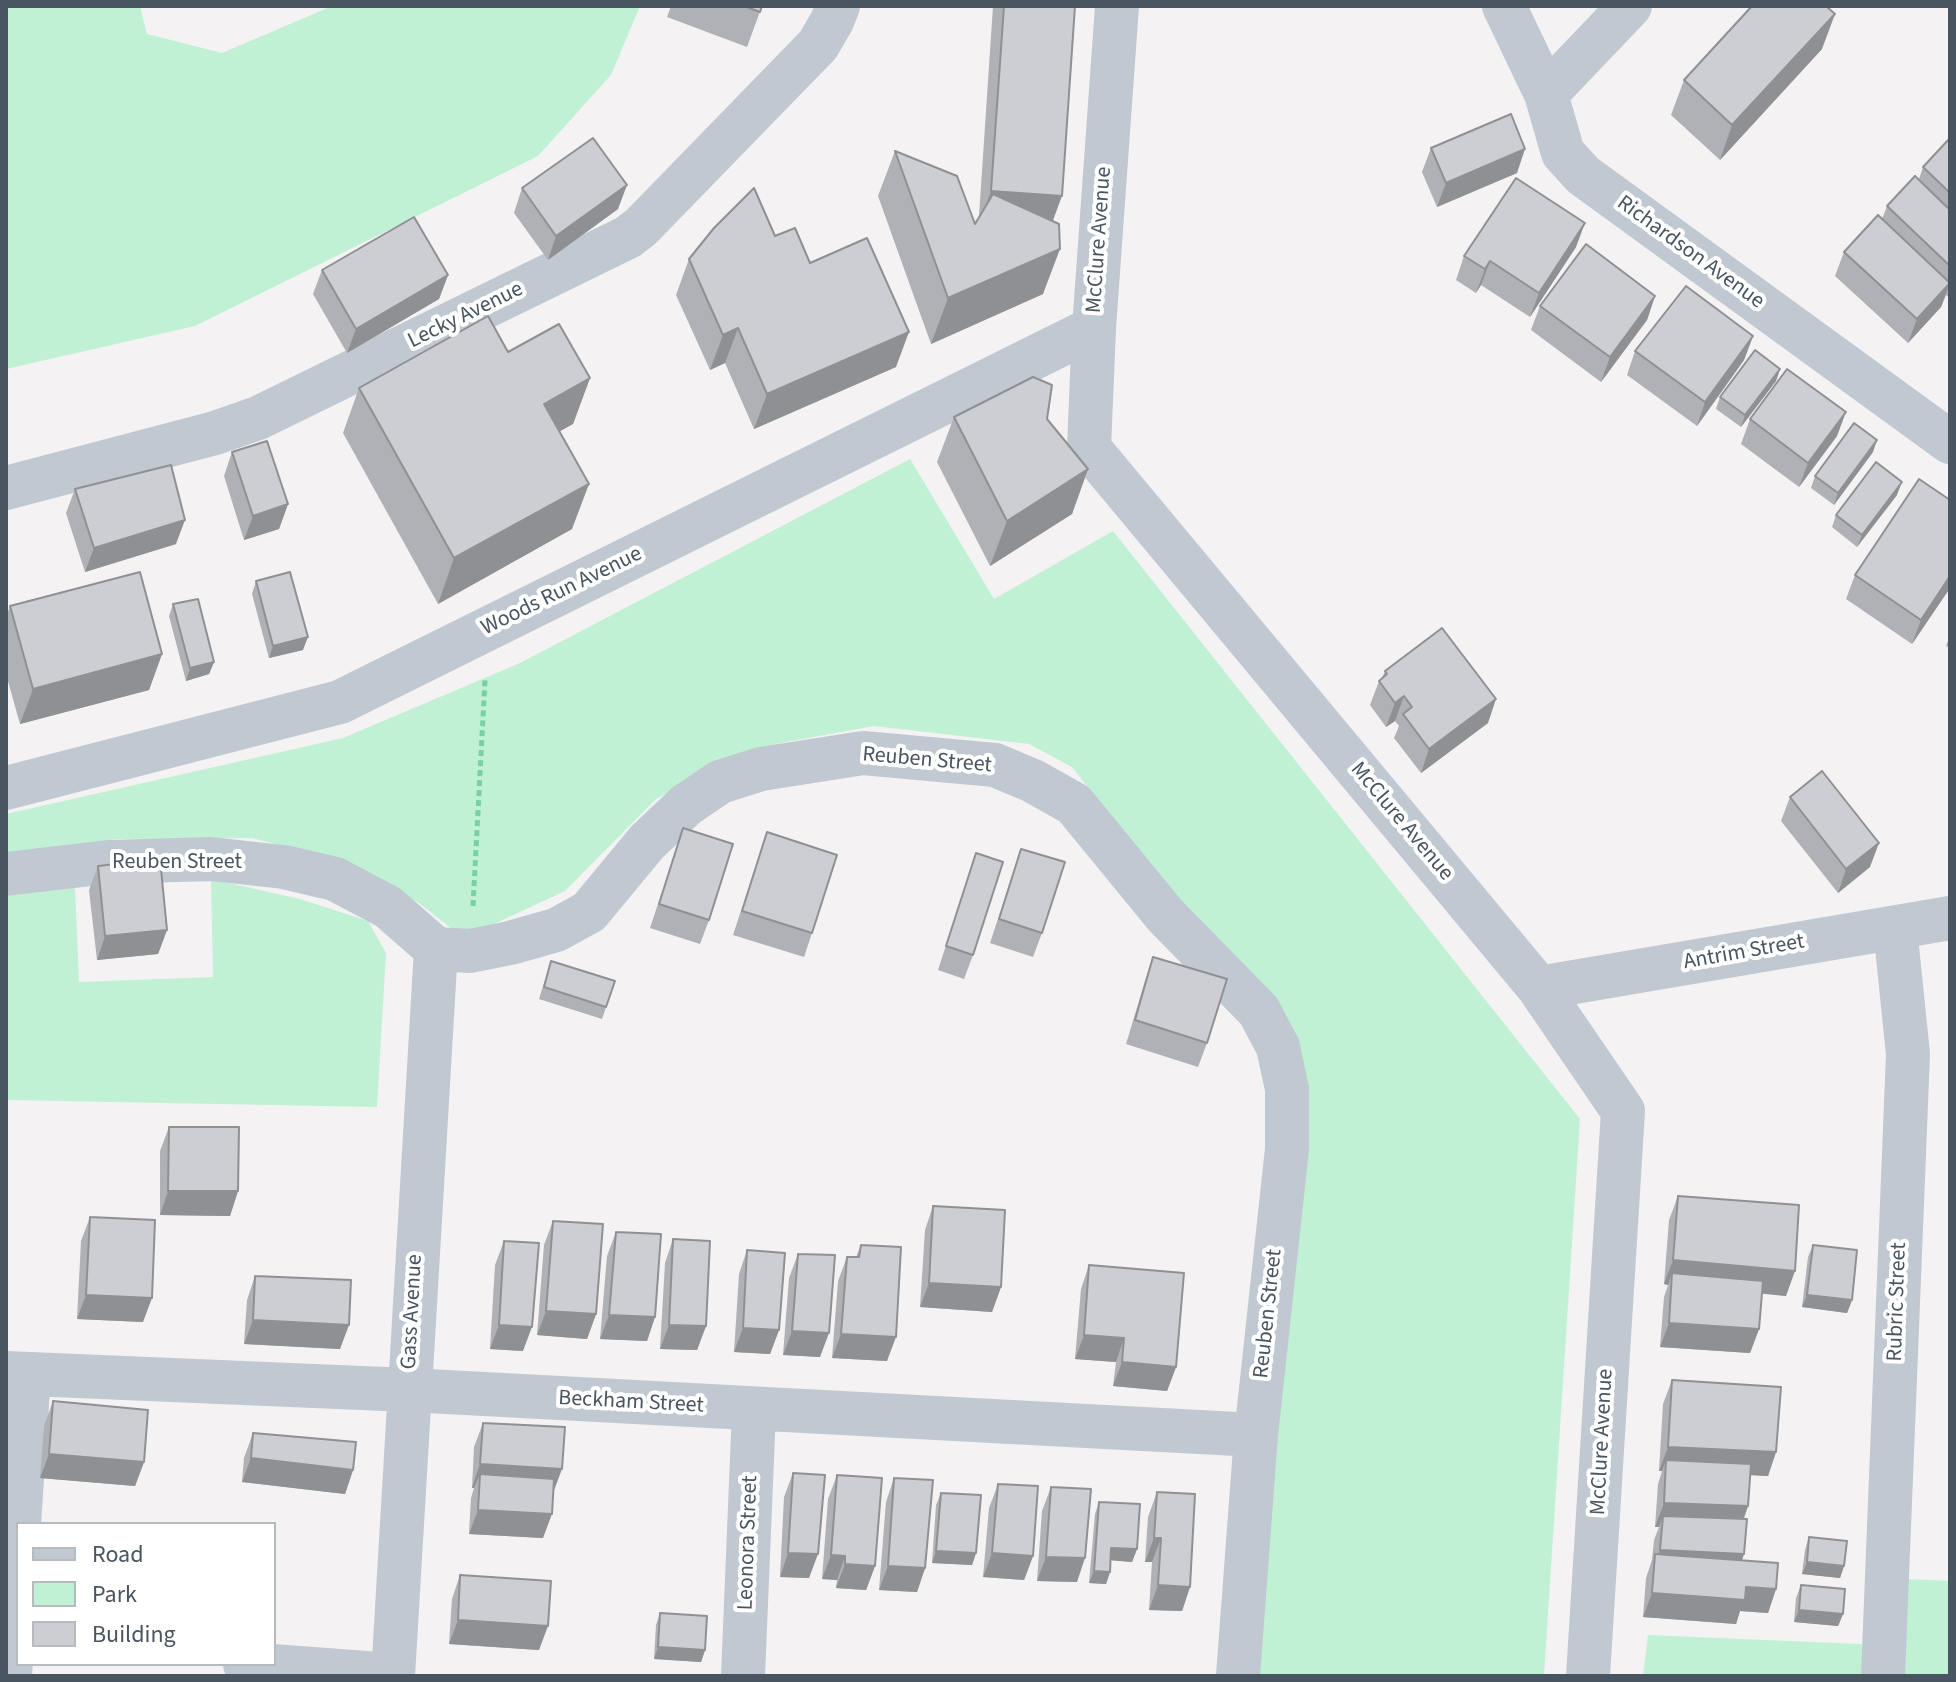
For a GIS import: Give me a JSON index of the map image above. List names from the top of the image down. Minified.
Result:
{"streets":{"street":["McClure Avenue","Richardson Avenue","Lecky Avenue","Woods Run Avenue","Reuben Street","Antrim Street","Rubric Street","Gass Avenue","Beckham Street","Leonora Street"]},"crossings":[["McClure Avenue","Woods Run Avenue"],["McClure Avenue","Antrim Street"],["Reuben Street","Gass Avenue"],["Reuben Street","Beckham Street"],["Antrim Street","Rubric Street"],["Gass Avenue","Beckham Street"],["Beckham Street","Leonora Street"]],"legend":["Road","Park","Building"]}
